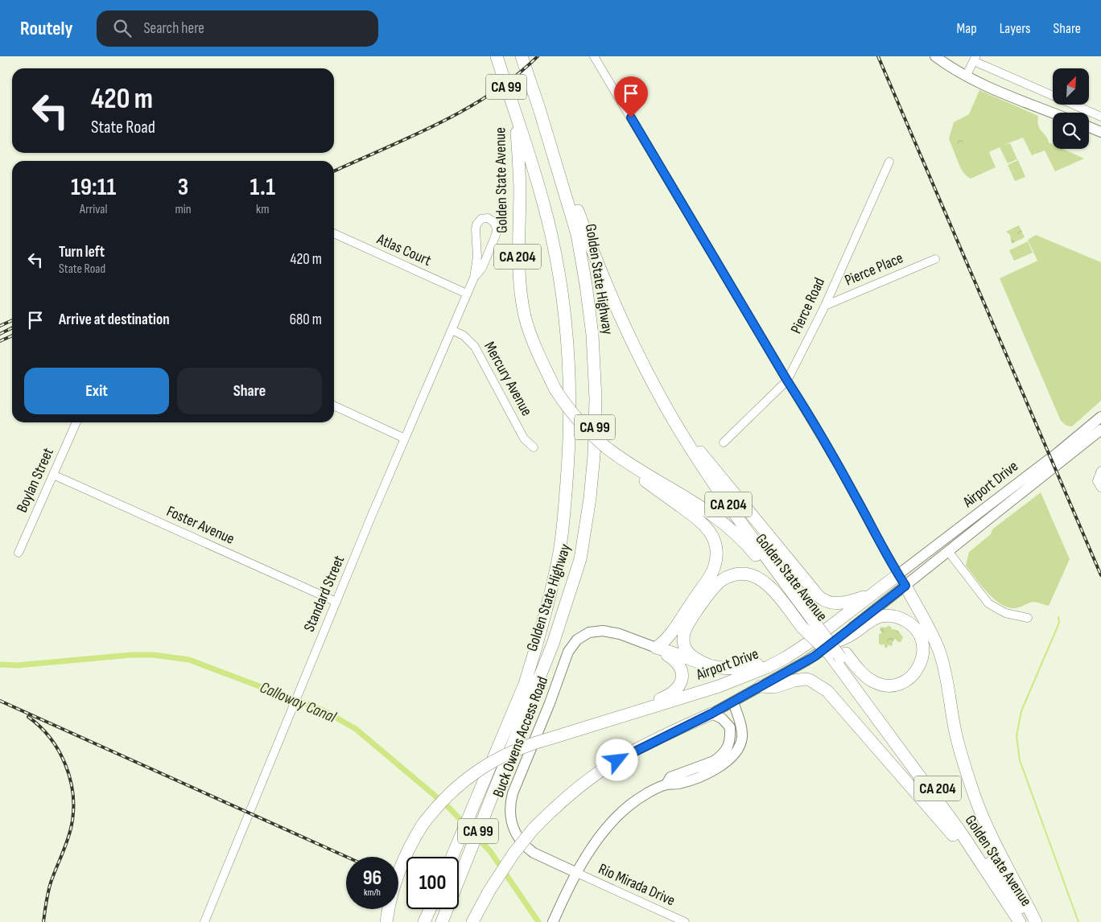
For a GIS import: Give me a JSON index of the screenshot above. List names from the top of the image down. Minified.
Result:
{"streets":{"highway":["CA 99","Golden State Avenue","CA 204","Golden State Highway","Airport Drive"],"main road":["Buck Owens Access Road"],"street":["Atlas Court","Pierce Place","Pierce Road","Mercury Avenue","Boylan Street","Foster Avenue","Standard Street","Rio Mirada Drive"]},"crossings":[["Golden State Avenue","Golden State Highway"],["Golden State Avenue","Airport Drive"],["Atlas Court","Standard Street"],["Pierce Place","Pierce Road"],["Mercury Avenue","Standard Street"],["Boylan Street","Foster Avenue"],["Foster Avenue","Standard Street"],["Buck Owens Access Road","Rio Mirada Drive"]],"water":["Calloway Canal"],"north":"top right","page":{"header":"Routely","search":"Search here","nav":["Map","Layers","Share"],"turn":["420 m","State Road"],"eta":["19:11","Arrival","3","min","1.1","km"],"list":[{"name":"Turn left","note":"State Road","value":"420 m"},{"name":"Arrive at destination","value":"680 m"}],"buttons":["Exit","Share"],"speed":"96 km/h","limit":"100"}}
